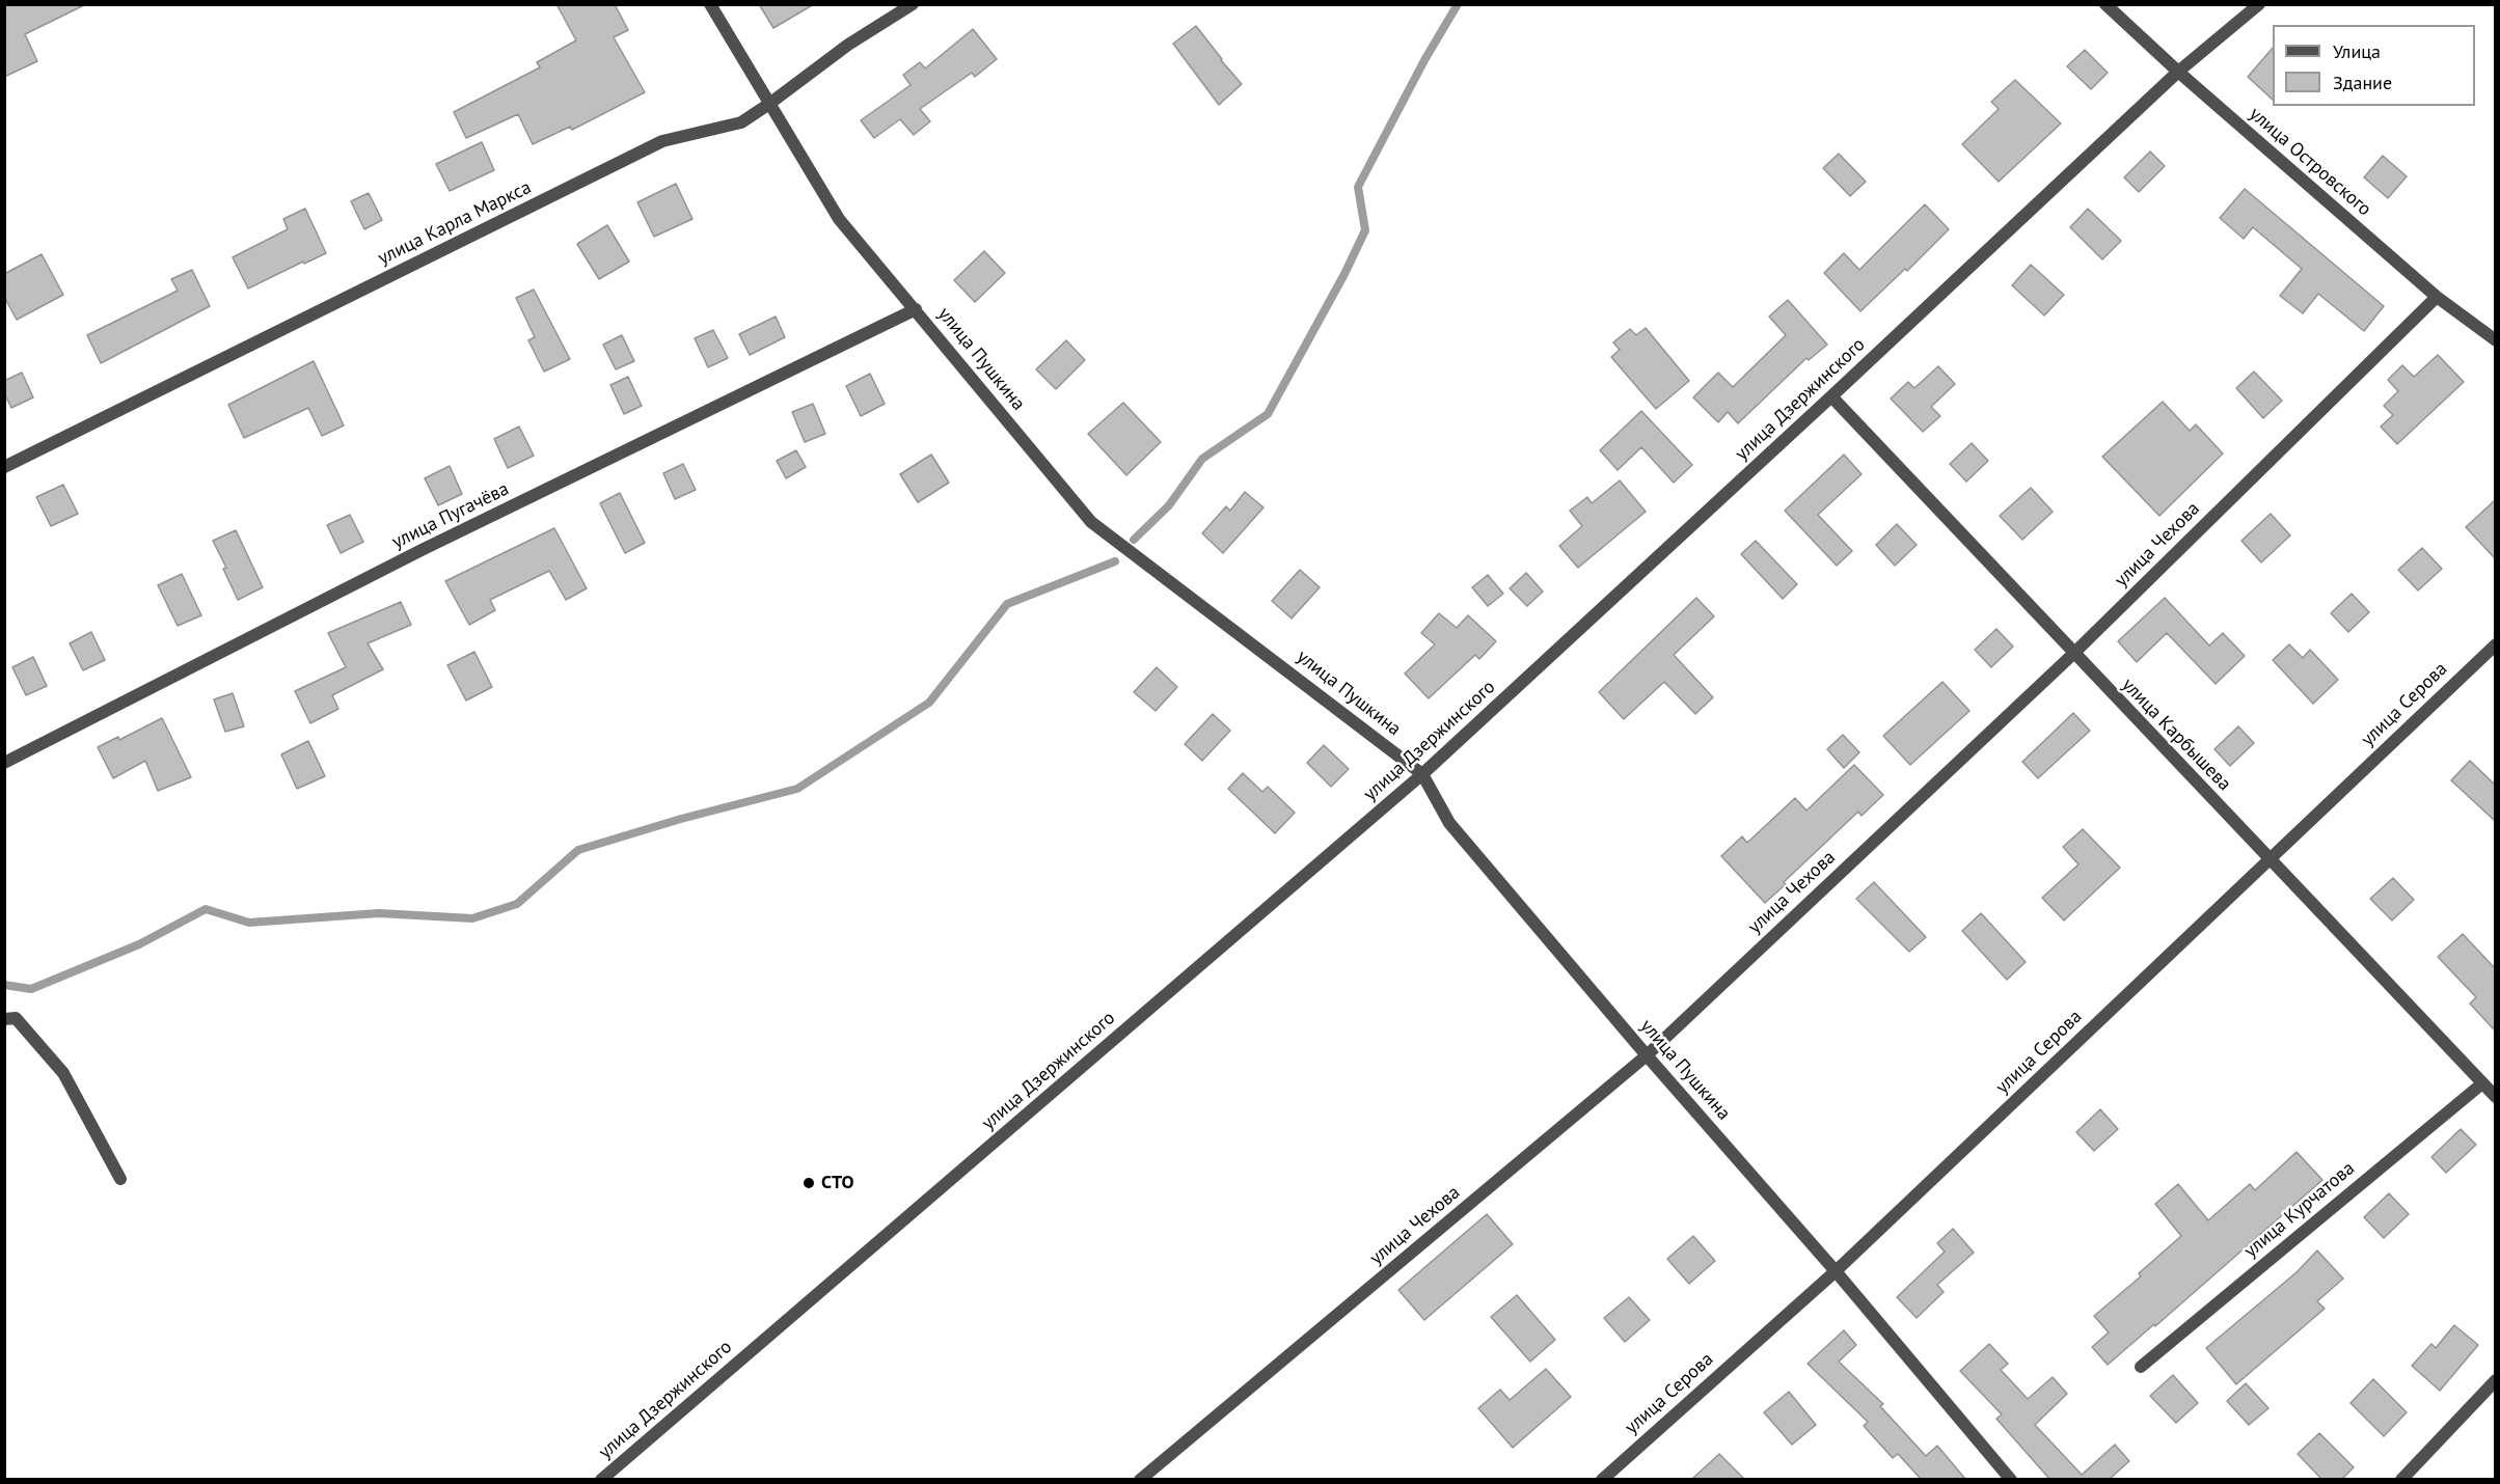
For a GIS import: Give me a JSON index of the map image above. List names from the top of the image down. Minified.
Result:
{"streets":{"street":["улица Островского","улица Карла Маркса","улица Пушкина","улица Дзержинского","улица Пугачёва","улица Чехова","улица Серова","улица Карбышева","улица Курчатова"]},"crossings":[["улица Островского","улица Дзержинского"],["улица Островского","улица Чехова"],["улица Карла Маркса","улица Пушкина"],["улица Пушкина","улица Дзержинского"],["улица Пушкина","улица Пугачёва"],["улица Пушкина","улица Чехова"],["улица Пушкина","улица Серова"],["улица Дзержинского","улица Карбышева"],["улица Чехова","улица Карбышева"],["улица Серова","улица Карбышева"],["улица Карбышева","улица Курчатова"]],"places":["СТО"],"legend":["Улица","Здание"]}
